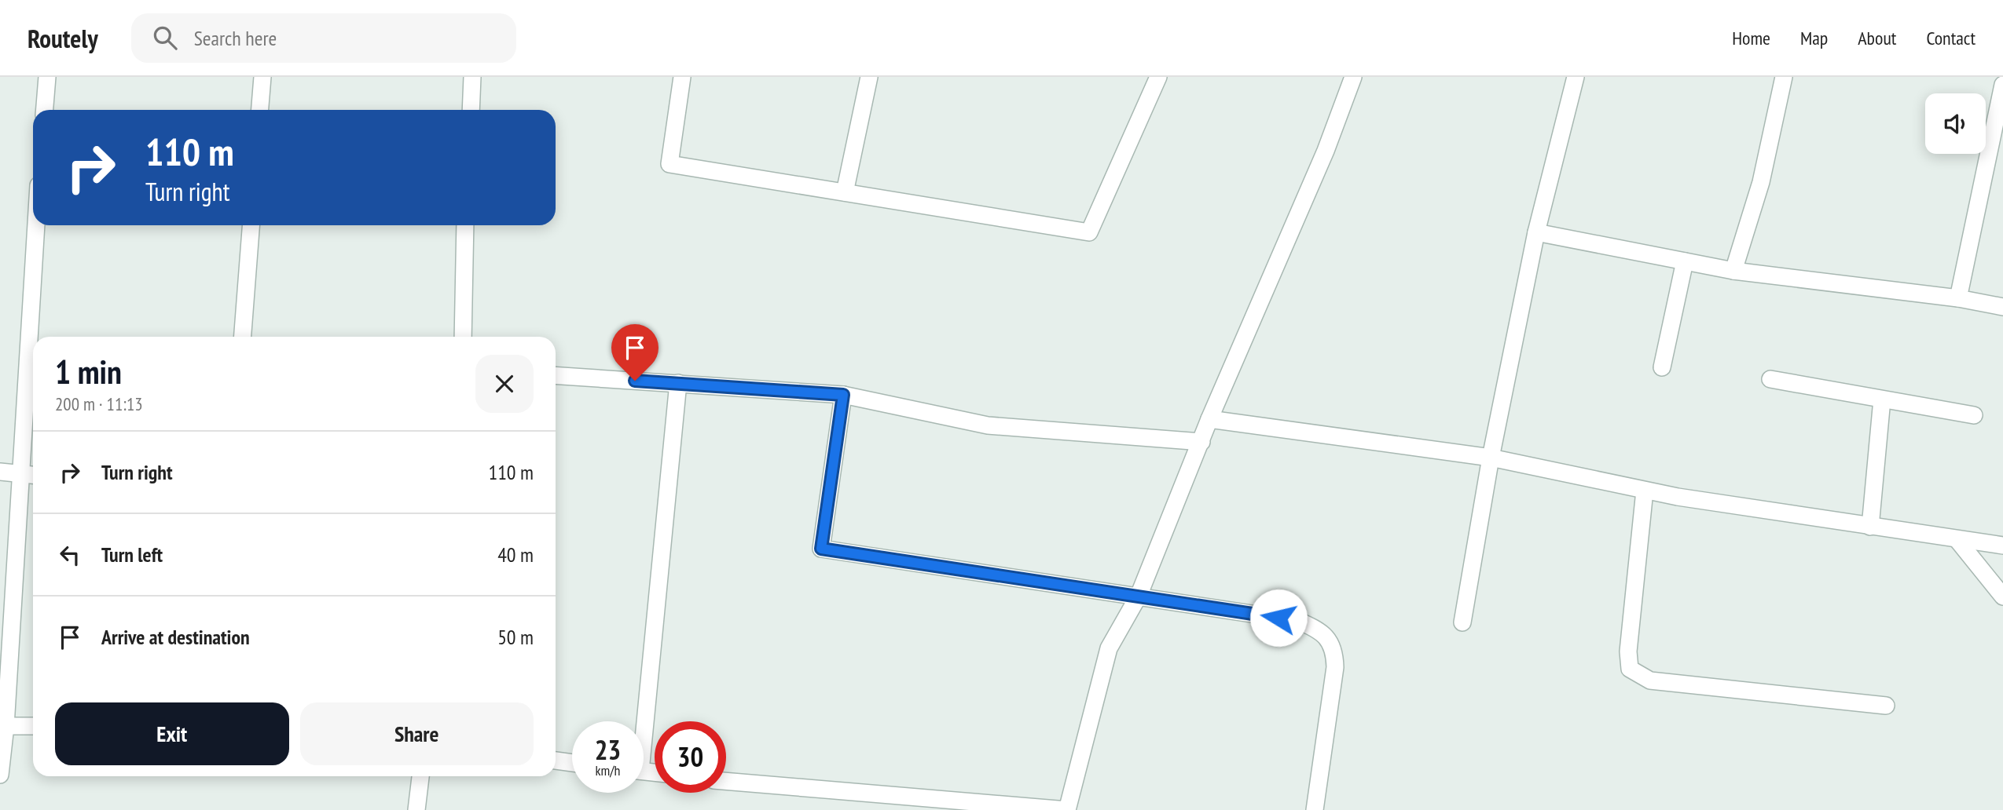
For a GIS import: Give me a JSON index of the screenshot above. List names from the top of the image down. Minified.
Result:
{"page":{"header":"Routely","search":"Search here","nav":["Home","Map","About","Contact"],"turn":["110 m","Turn right"],"heading":["1 min","200 m · 11:13"],"list":[{"name":"Turn right","value":"110 m"},{"name":"Turn left","value":"40 m"},{"name":"Arrive at destination","value":"50 m"}],"buttons":["Exit","Share"],"speed":"23 km/h","limit":"30"}}
